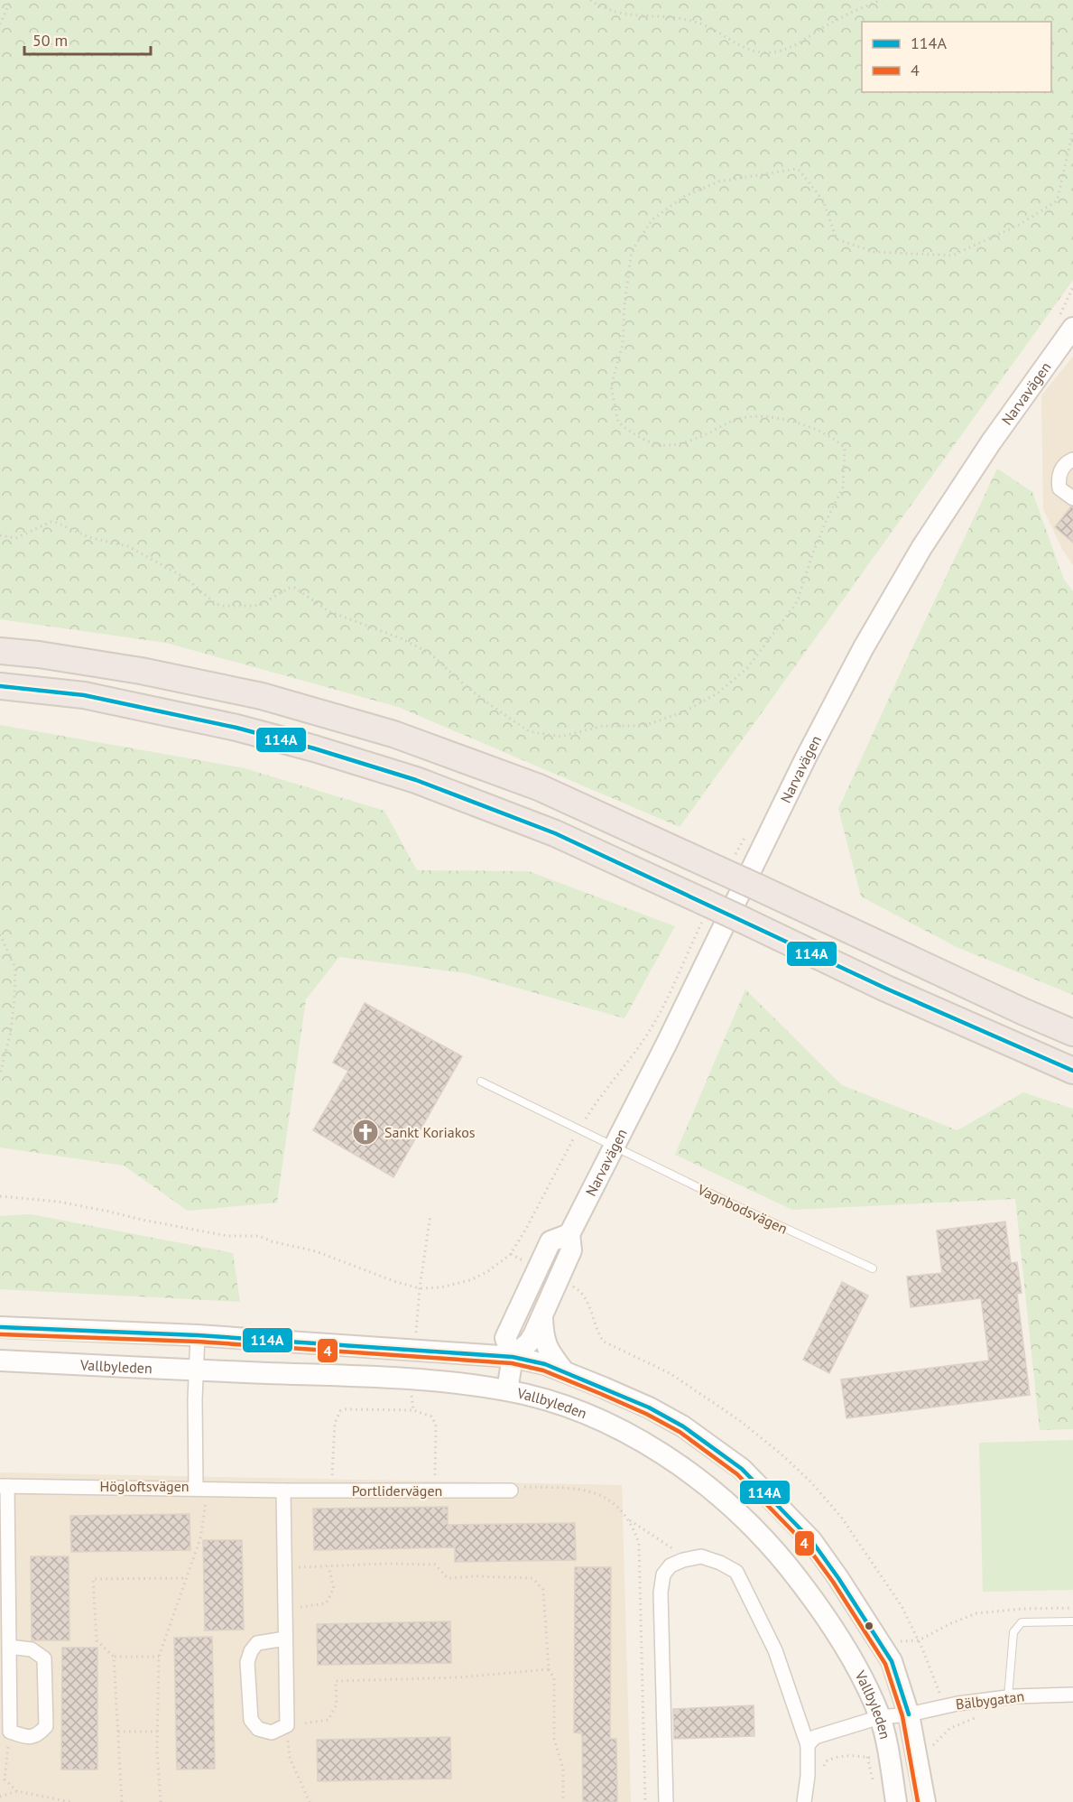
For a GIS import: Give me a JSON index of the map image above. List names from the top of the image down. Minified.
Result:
{"streets":{"main road":["Narvavägen","Vallbyleden"],"street":["Högloftsvägen","Portlidervägen","Bälbygatan"],"lane":["Vagnbodsvägen"]},"crossings":[["Narvavägen","Vagnbodsvägen"],["Narvavägen","Vallbyleden"],["Vallbyleden","Högloftsvägen"],["Vallbyleden","Bälbygatan"],["Högloftsvägen","Portlidervägen"]],"places":{"church":["Sankt Koriakos"]},"lines":["transit line 114A","transit line 4"],"legend":["114A","4"],"scale_bar":"50 m"}
